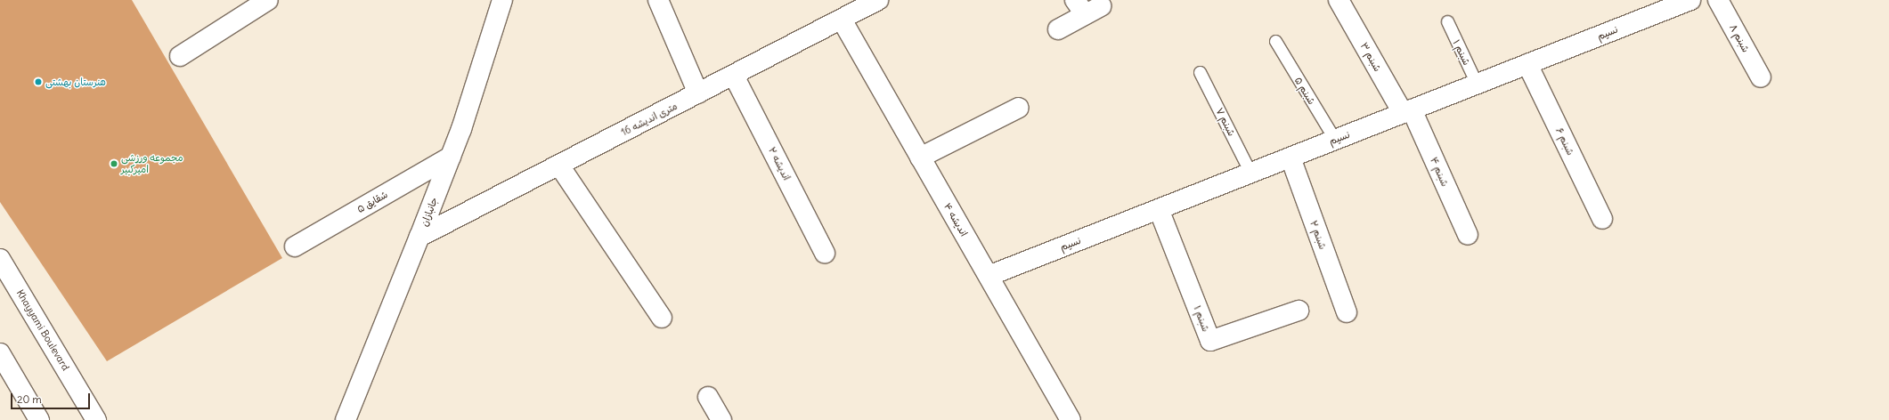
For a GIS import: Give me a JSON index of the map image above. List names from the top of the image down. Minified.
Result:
{"streets":{"street":["نسیم","شبنم ۸","شبنم ۱","شبنم ۳","16 متری اندیشه","شبنم ۶","اندیشه ۲","شبنم ۴","شقایق ۵","جانبازان","اندیشه ۴","شبنم ۲","Khayyami Boulevard"],"lane":["شبنم ۵","شبنم ۷"]},"crossings":[["نسیم","شبنم ۱"],["نسیم","شبنم ۳"],["نسیم","شبنم ۵"],["نسیم","شبنم ۷"],["نسیم","شبنم ۶"],["نسیم","شبنم ۴"],["نسیم","اندیشه ۴"],["نسیم","شبنم ۲"],["شبنم ۳","شبنم ۴"],["16 متری اندیشه","اندیشه ۲"],["16 متری اندیشه","جانبازان"],["16 متری اندیشه","اندیشه ۴"],["شقایق ۵","جانبازان"]],"places":["هنرستان بهشتی","مجموعه ورزشی امیرکبیر"],"scale_bar":"20 m"}
